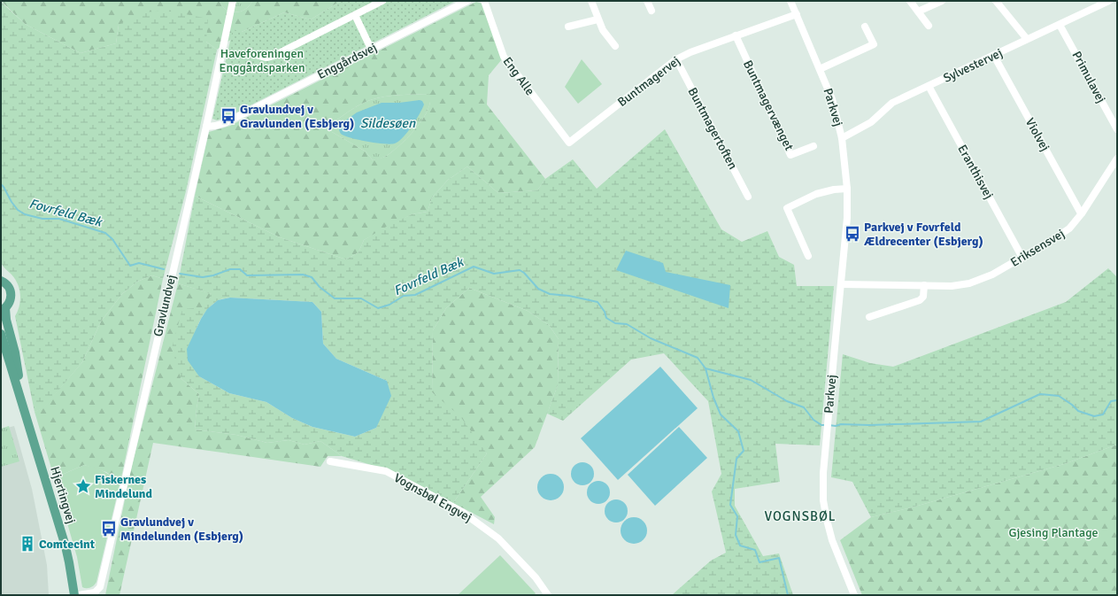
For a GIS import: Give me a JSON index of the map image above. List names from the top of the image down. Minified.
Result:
{"streets":{"main road":["Hjertingvej"],"street":["Enggårdsvej","Sylvestervej","Eng Alle","Primulavej","Buntmagervej","Buntmagervænget","Parkvej","Buntmagertoften","Violvej","Eranthisvej","Eriksensvej","Gravlundvej","Vognsbøl Engvej"]},"crossings":[["Enggårdsvej","Gravlundvej"],["Sylvestervej","Primulavej"],["Sylvestervej","Parkvej"],["Sylvestervej","Violvej"],["Sylvestervej","Eranthisvej"],["Eng Alle","Buntmagervej"],["Buntmagervej","Buntmagervænget"],["Buntmagervej","Parkvej"],["Buntmagervej","Buntmagertoften"],["Parkvej","Eriksensvej"],["Violvej","Eriksensvej"],["Eranthisvej","Eriksensvej"]],"districts":["VOGNSBØL"],"water":["Sildesøen","Fovrfeld Bæk"],"parks":["Haveforeningen Enggårdsparken","Gjesing Plantage"],"places":{"bus stop":["Gravlundvej v Gravlunden (Esbjerg)","Parkvej v Fovrfeld Ældrecenter (Esbjerg)","Gravlundvej v Mindelunden (Esbjerg)"],"place":["Fiskernes Mindelund"],"building":["Comtecint"]}}
